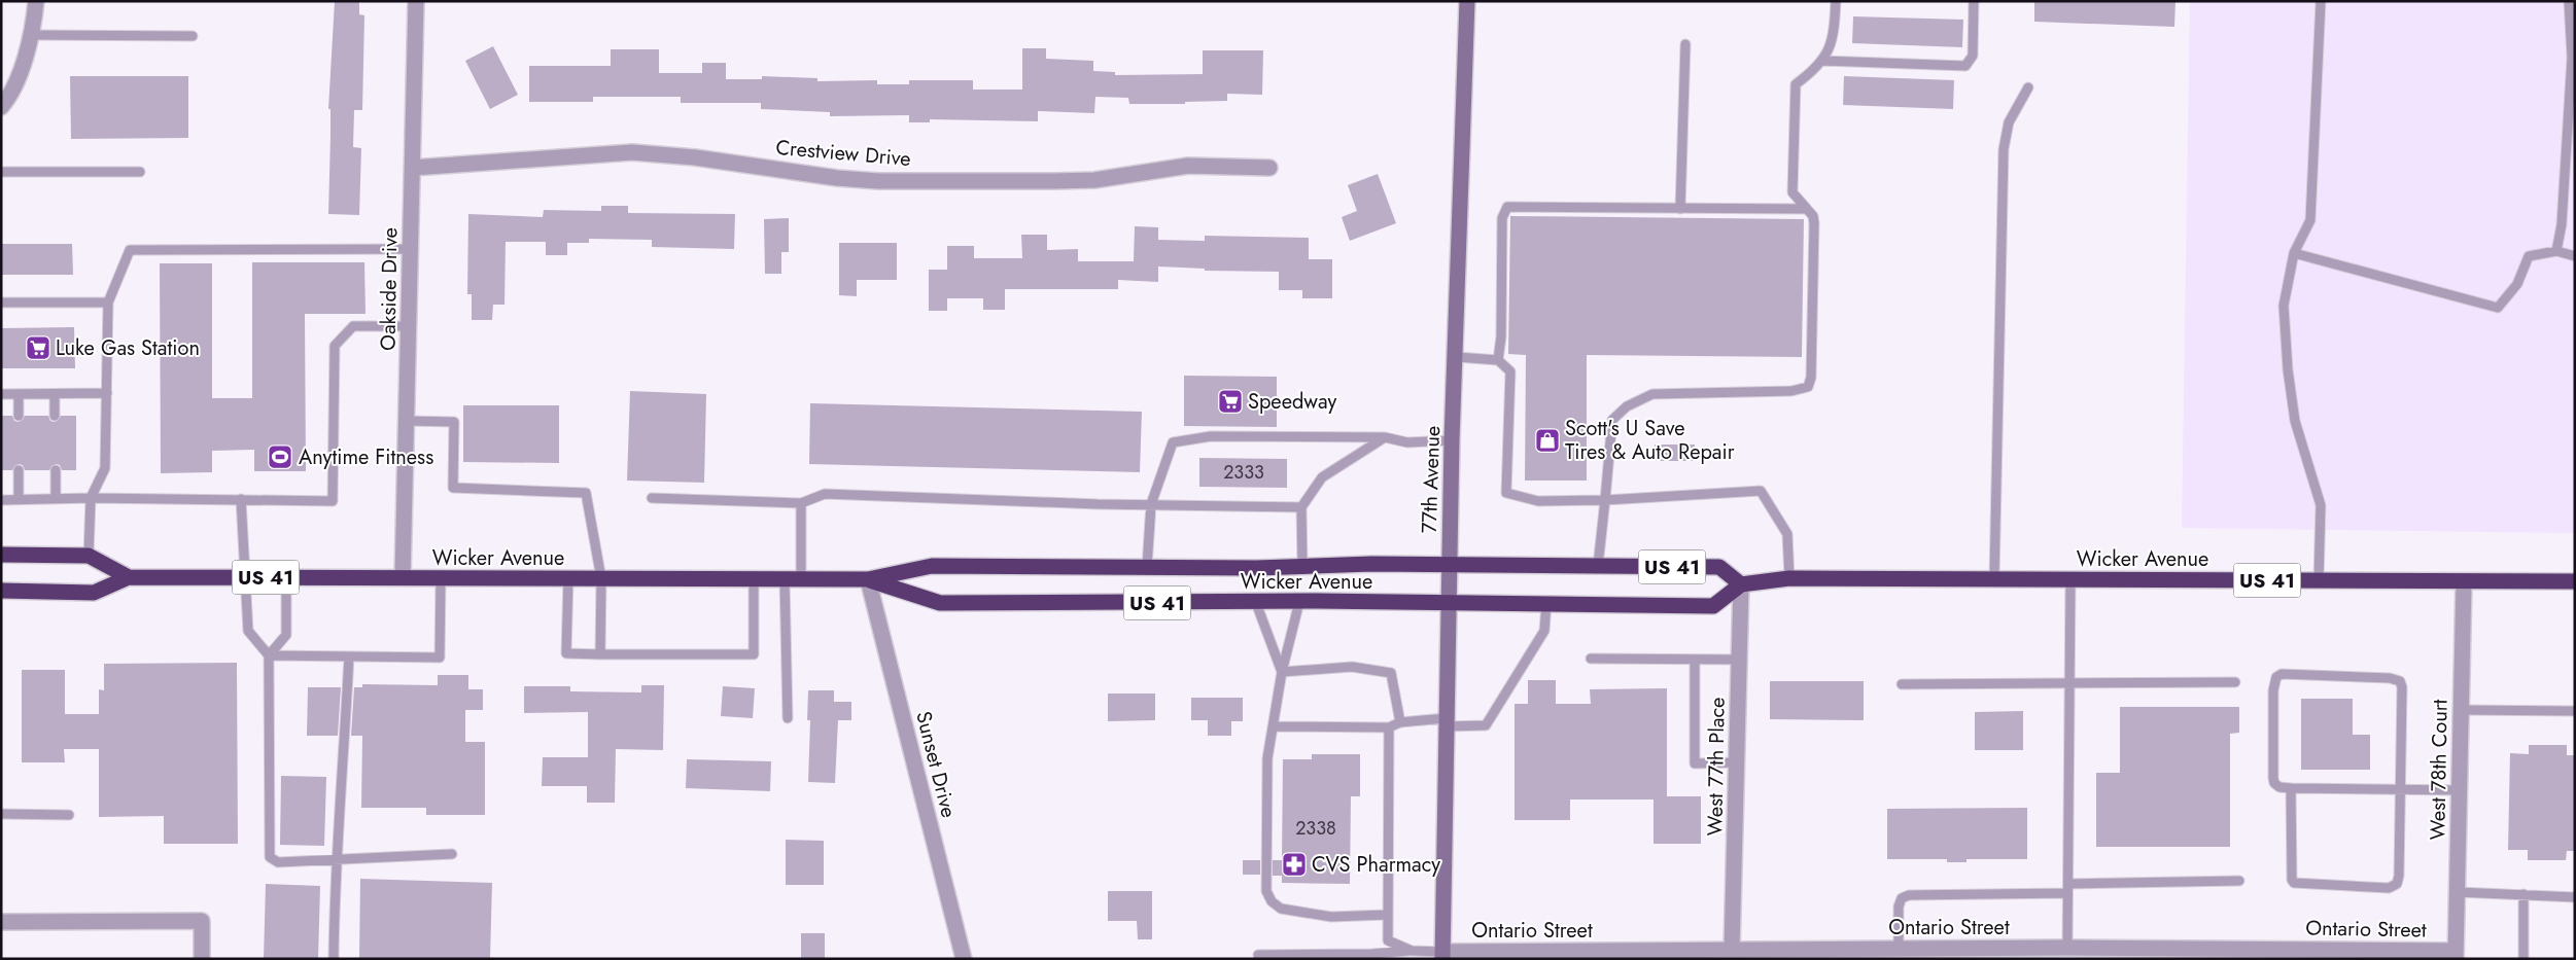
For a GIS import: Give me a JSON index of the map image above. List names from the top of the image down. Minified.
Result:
{"streets":{"highway":["Wicker Avenue","US 41"],"street":["Crestview Drive","Oakside Drive","77th Avenue","Sunset Drive","West 77th Place","West 78th Court","Ontario Street"]},"crossings":[["Crestview Drive","Oakside Drive"],["Oakside Drive","Wicker Avenue"],["77th Avenue","Wicker Avenue"],["77th Avenue","Ontario Street"],["Wicker Avenue","Sunset Drive"],["Wicker Avenue","West 77th Place"],["Wicker Avenue","West 78th Court"],["West 77th Place","Ontario Street"],["West 78th Court","Ontario Street"]],"places":{"supermarket":["Luke Gas Station","Speedway"],"shop":["Scott's U Save Tires & Auto Repair"],"sports":["Anytime Fitness"],"pharmacy":["CVS Pharmacy"]},"house_numbers":["2333","2338"]}
